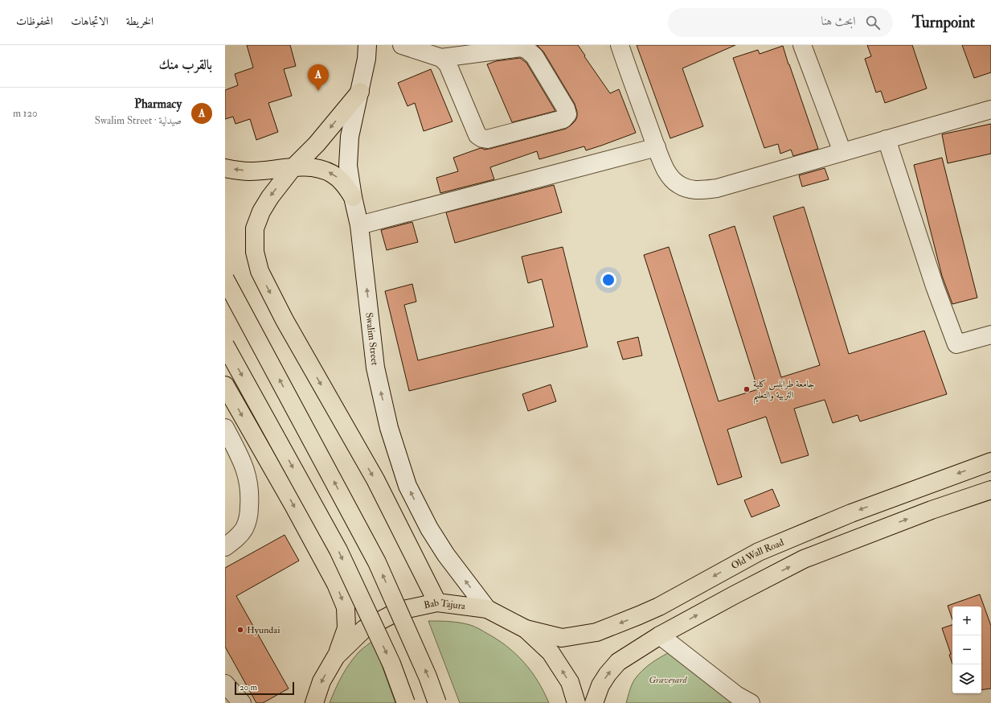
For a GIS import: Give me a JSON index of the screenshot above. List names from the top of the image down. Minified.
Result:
{"streets":{"main road":["Old Wall Road","Bab Tajura"],"street":["Swalim Street"]},"crossings":[["Swalim Street","Bab Tajura"],["Old Wall Road","Bab Tajura"]],"one_way":["Swalim Street"],"parks":["Graveyard"],"places":["جامعة طرابلس كلية التربية والتعليم","Hyundai"],"scale_bar":"20 m","page":{"header":"Turnpoint","search":"ابحث هنا","nav":["الخريطة","الاتجاهات","المحفوظات"],"heading":"بالقرب منك","pins":"A","list":[{"mark":"A","name":"Pharmacy","note":"صيدلية · Swalim Street","value":"120 m"}],"map_buttons":["+","−"],"scale":"20 m"}}
